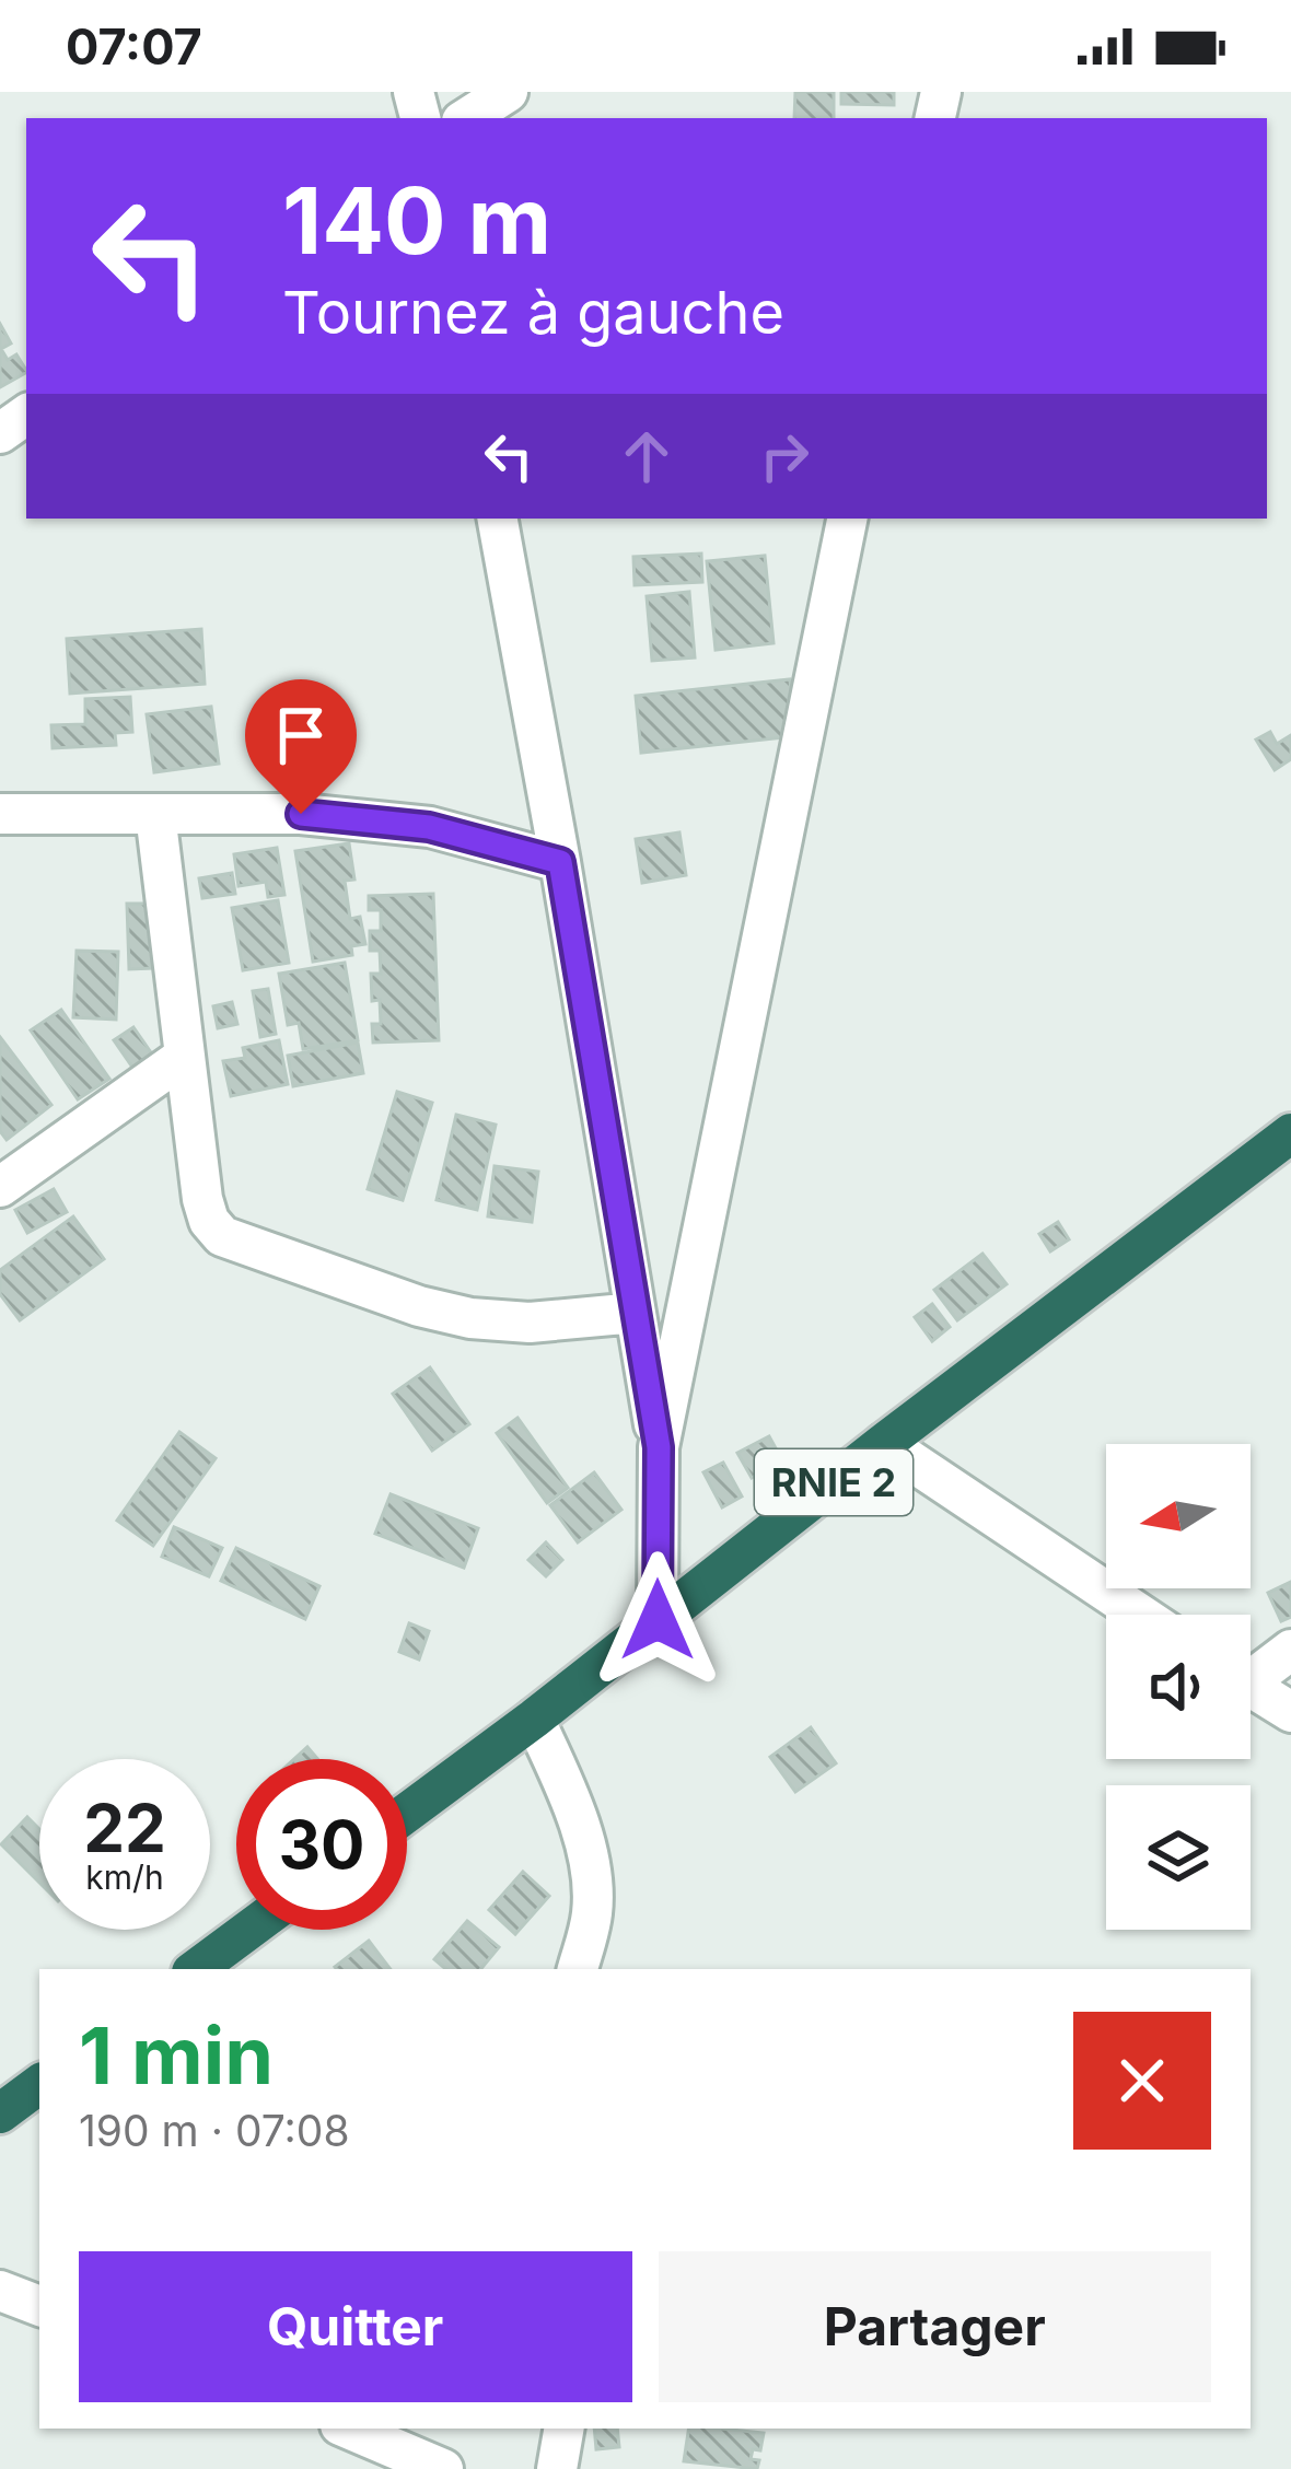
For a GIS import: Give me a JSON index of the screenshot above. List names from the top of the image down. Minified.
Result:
{"streets":{"highway":["RNIE 2"]},"north":"left","page":{"status":"07:07","turn":["140 m","Tournez à gauche"],"speed":"22 km/h","limit":"30","heading":["1 min","190 m · 07:08"],"buttons":["Quitter","Partager"]}}
